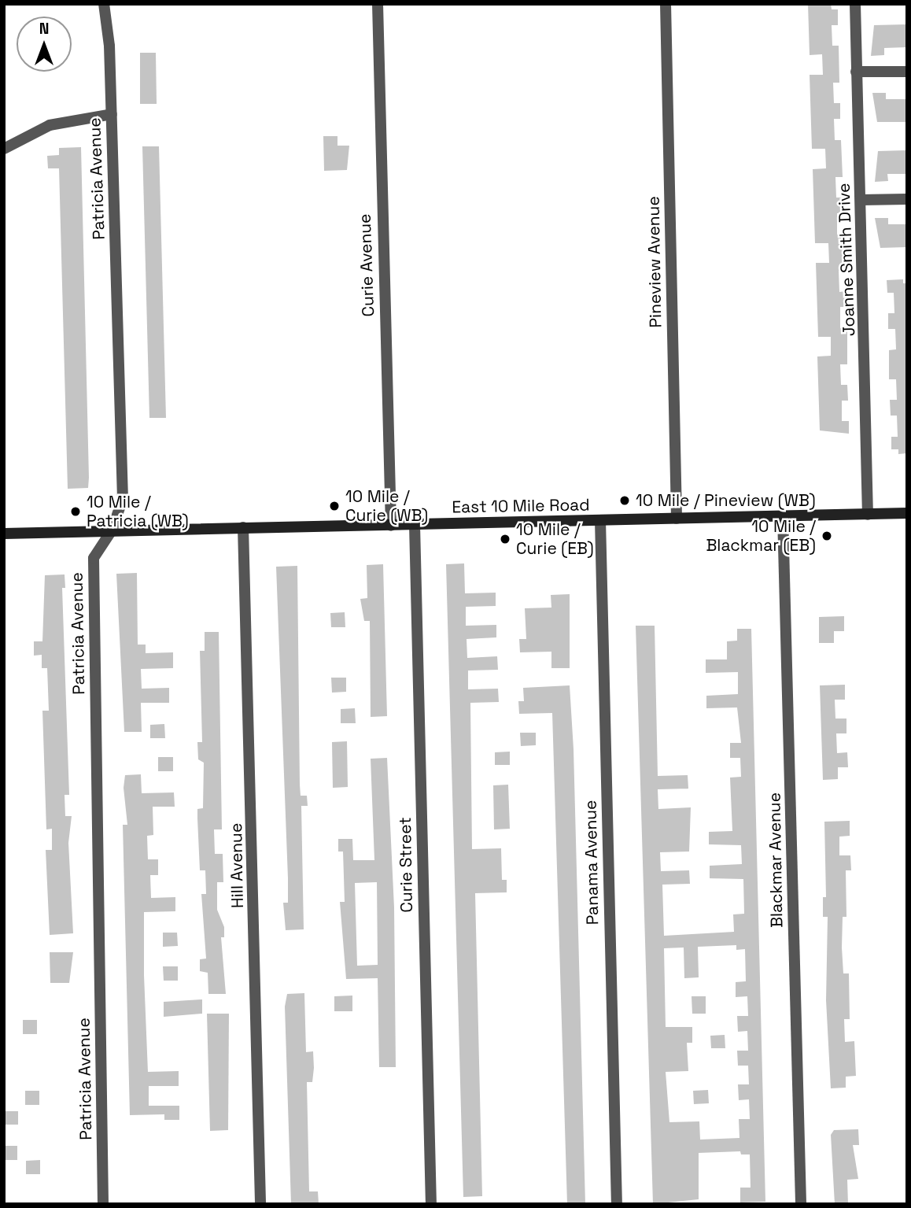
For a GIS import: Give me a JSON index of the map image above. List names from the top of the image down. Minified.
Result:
{"streets":{"main road":["East 10 Mile Road"],"street":["Patricia Avenue","Joanne Smith Drive","Pineview Avenue","Curie Avenue","Blackmar Avenue","Panama Avenue","Curie Street","Hill Avenue"]},"crossings":[["Patricia Avenue","East 10 Mile Road"],["Joanne Smith Drive","East 10 Mile Road"],["Pineview Avenue","East 10 Mile Road"],["Curie Avenue","East 10 Mile Road"],["East 10 Mile Road","Blackmar Avenue"],["East 10 Mile Road","Panama Avenue"],["East 10 Mile Road","Curie Street"],["East 10 Mile Road","Hill Avenue"]],"places":["10 Mile / Pineview (WB)","10 Mile / Curie (WB)","10 Mile / Patricia (WB)","10 Mile / Blackmar (EB)","10 Mile / Curie (EB)"],"north":"top"}
